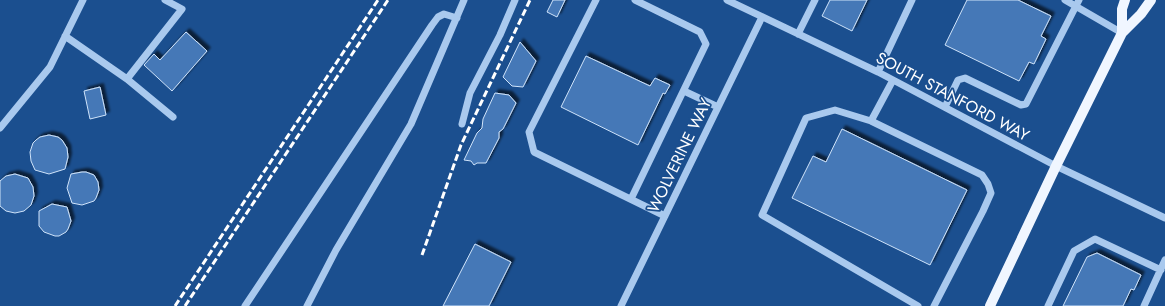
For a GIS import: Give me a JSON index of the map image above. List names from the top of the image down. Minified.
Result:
{"streets":{"street":["SOUTH STANFORD WAY","WOLVERINE WAY"]},"crossings":[["SOUTH STANFORD WAY","WOLVERINE WAY"]]}
